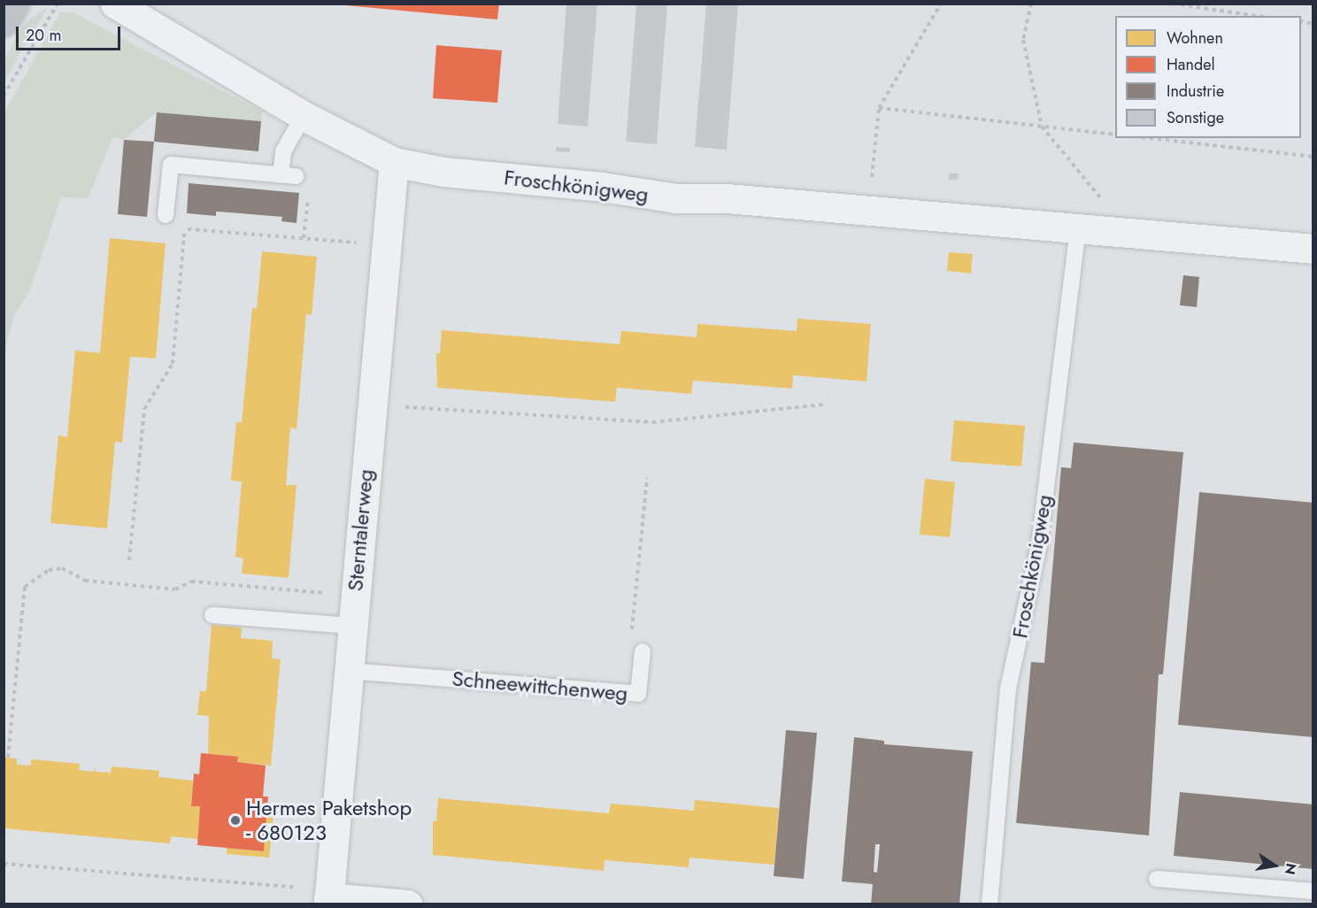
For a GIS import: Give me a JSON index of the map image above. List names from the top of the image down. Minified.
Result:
{"streets":{"street":["Froschkönigweg","Sterntalerweg"],"lane":["Schneewittchenweg"]},"crossings":[["Froschkönigweg","Sterntalerweg"],["Sterntalerweg","Schneewittchenweg"]],"places":["Hermes Paketshop - 680123"],"legend":["Wohnen","Handel","Industrie","Sonstige"],"scale_bar":"20 m","north":"right"}
